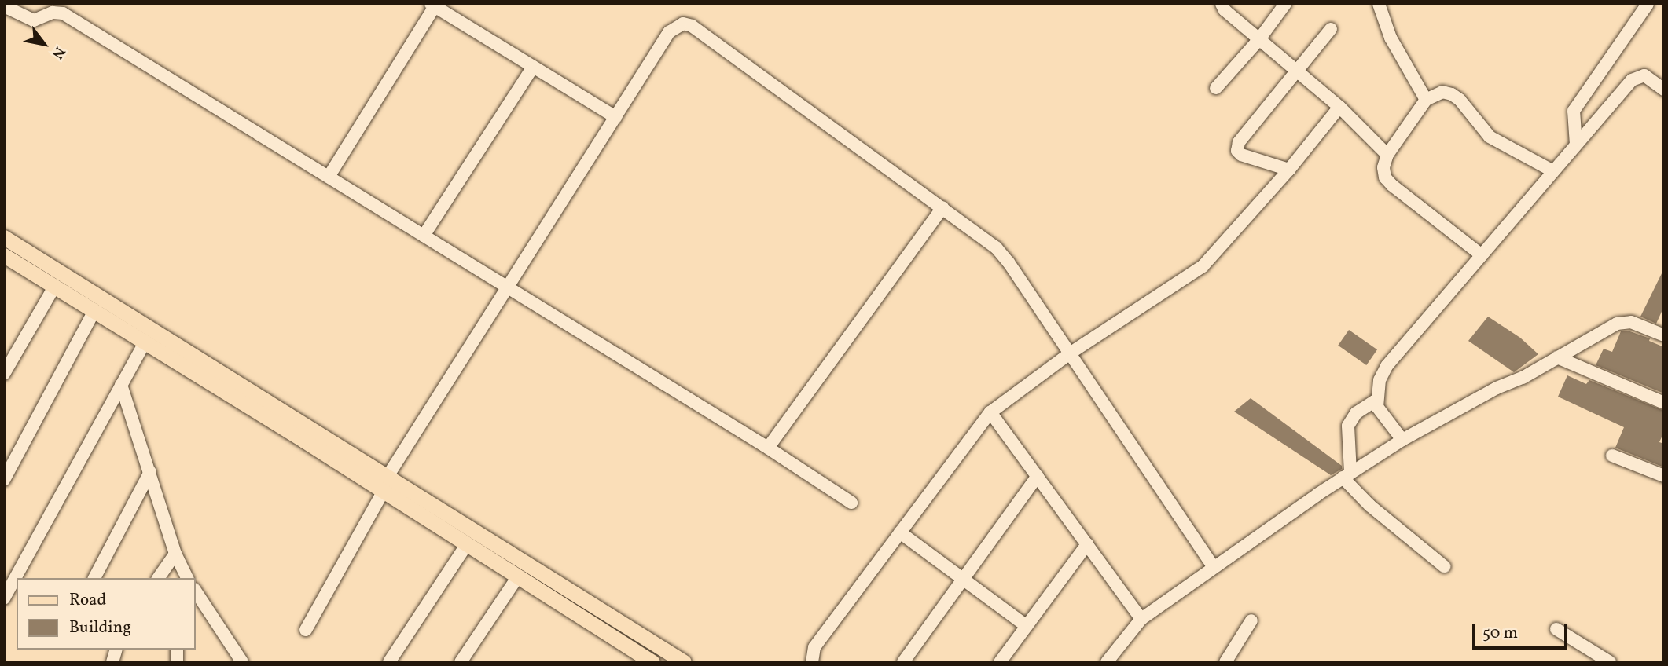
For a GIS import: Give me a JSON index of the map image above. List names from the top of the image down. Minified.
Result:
{"legend":["Road","Building"],"scale_bar":"50 m","north":"bottom right"}
